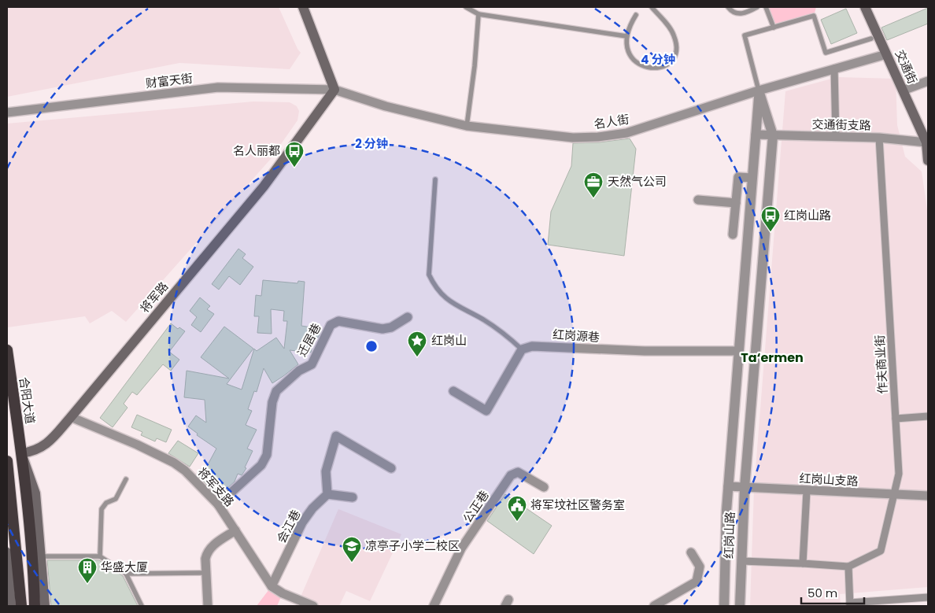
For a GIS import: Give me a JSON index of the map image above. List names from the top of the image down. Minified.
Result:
{"streets":{"highway":["合阳大道"],"main road":["交通街","将军路"],"street":["财富天街","名人街","交通街支路","红岗源巷","迁居巷","作夫商业街","红岗山支路","将军支路","公正巷","会江巷","红岗山路"]},"crossings":[["交通街","名人街"],["交通街","交通街支路"],["财富天街","名人街"],["财富天街","将军路"],["名人街","将军路"],["名人街","红岗山路"],["交通街支路","作夫商业街"],["交通街支路","红岗山路"],["将军路","合阳大道"],["将军路","将军支路"],["红岗源巷","红岗山路"],["迁居巷","将军支路"],["作夫商业街","红岗山支路"],["作夫商业街","红岗山路"],["红岗山支路","红岗山路"],["将军支路","会江巷"]],"districts":["Ta‘ermen"],"places":{"bus stop":["名人丽都","红岗山路"],"office":["天然气公司"],"place":["红岗山"],"public building":["将军坟社区警务室"],"school or university":["凉亭子小学二校区"],"building":["华盛大厦"]},"scale_bar":"50 m","rings":["4 分钟","2 分钟"]}
